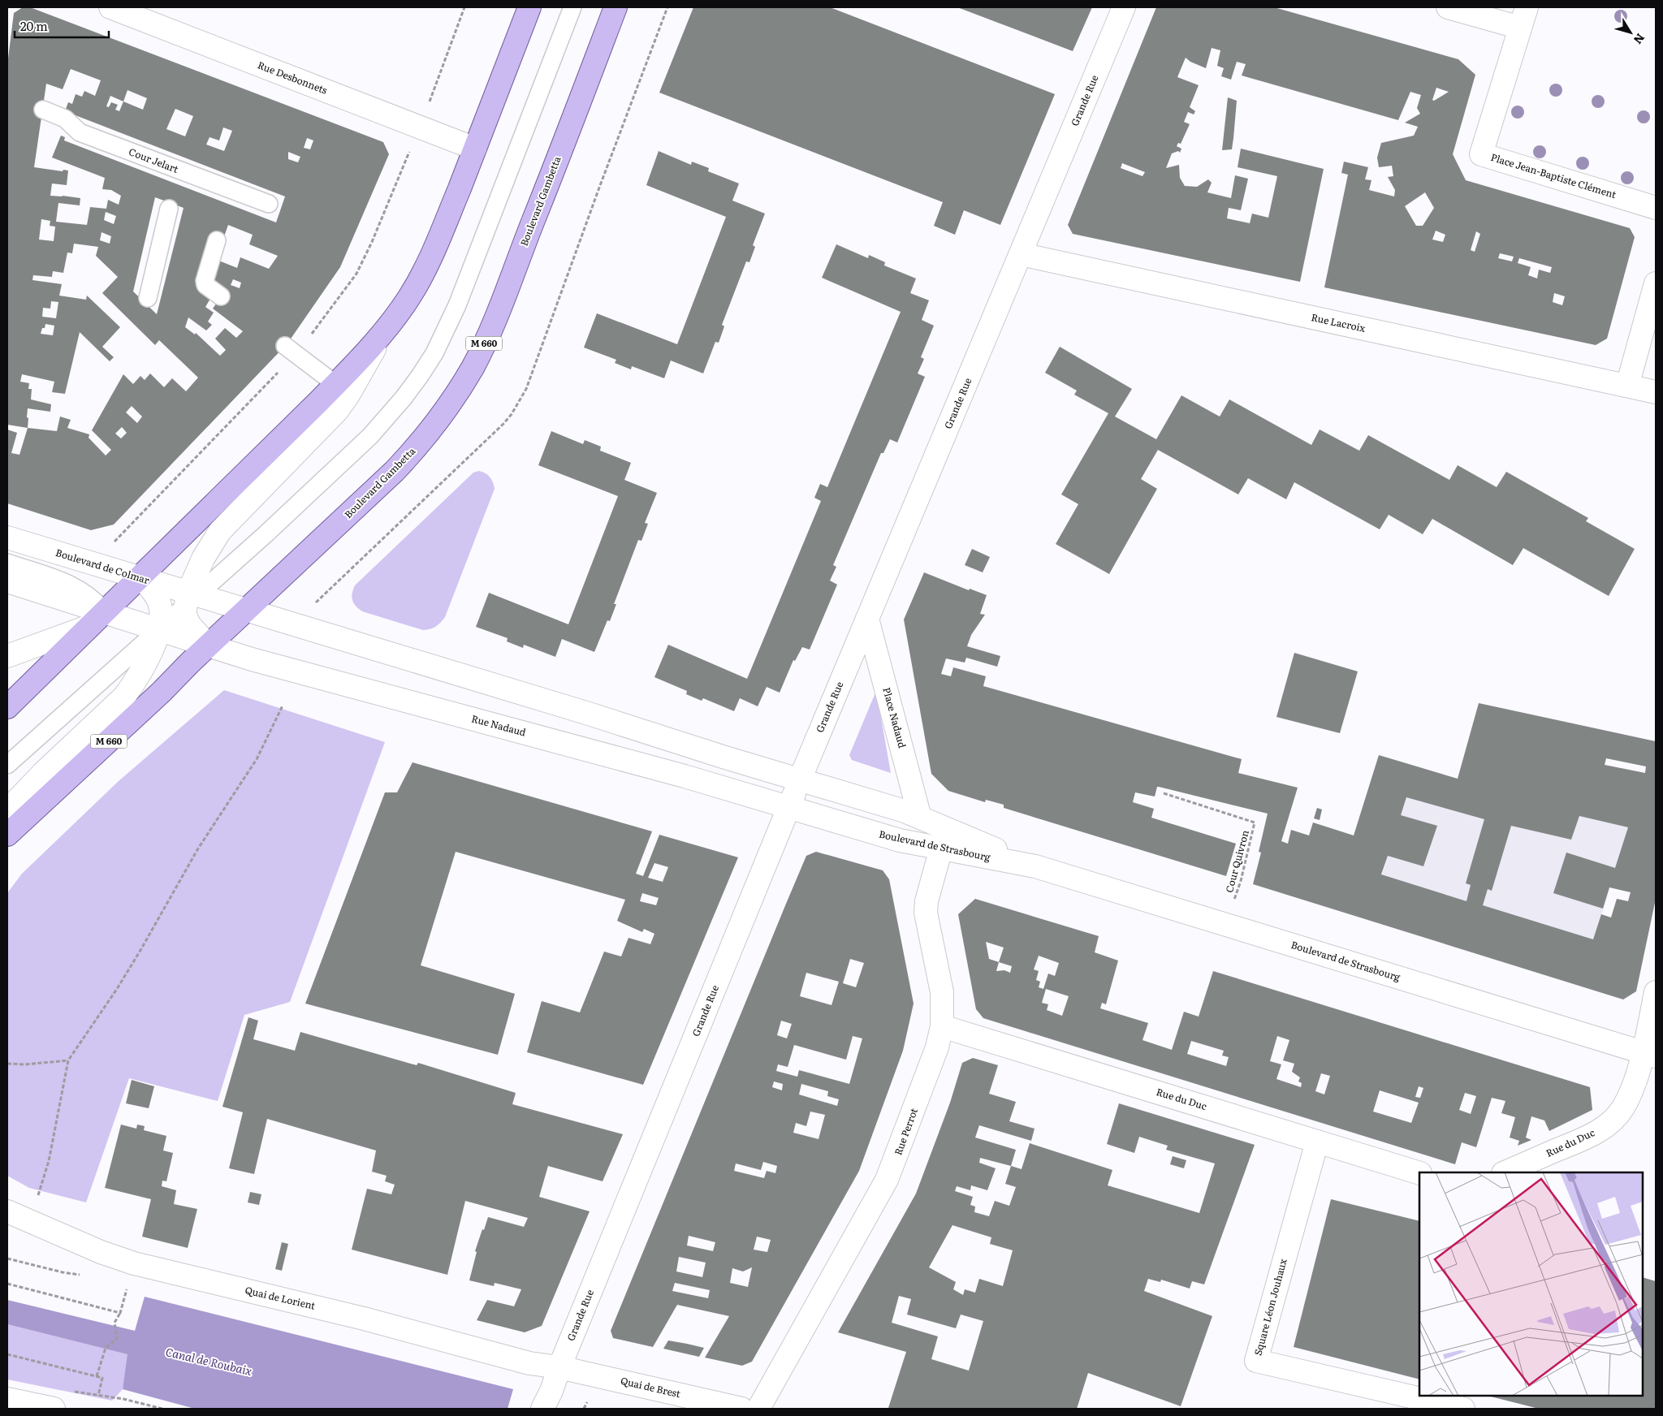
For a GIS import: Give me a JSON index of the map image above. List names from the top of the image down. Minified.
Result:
{"streets":{"main road":["Boulevard Gambetta","M 660"],"street":["Rue Desbonnets","Grande Rue","Place Jean-Baptiste Clément","Rue Lacroix","Boulevard de Colmar","Place Nadaud","Rue Nadaud","Boulevard de Strasbourg","Rue du Duc","Rue Perrot","Quai de Lorient","Square Léon Jouhaux","Quai de Brest"],"lane":["Cour Jelart"],"path":["Cour Quivron"]},"crossings":[["Grande Rue","Rue Lacroix"],["Grande Rue","Place Nadaud"],["Grande Rue","Rue Nadaud"],["Grande Rue","Boulevard de Strasbourg"],["Grande Rue","Quai de Lorient"],["Grande Rue","Quai de Brest"],["Boulevard Gambetta","Boulevard de Colmar"],["Boulevard Gambetta","Rue Nadaud"],["Place Nadaud","Boulevard de Strasbourg"],["Rue Nadaud","Boulevard de Strasbourg"],["Boulevard de Strasbourg","Cour Quivron"],["Boulevard de Strasbourg","Rue du Duc"],["Boulevard de Strasbourg","Rue Perrot"],["Rue du Duc","Rue Perrot"],["Rue du Duc","Square Léon Jouhaux"],["Quai de Lorient","Quai de Brest"]],"water":["Canal de Roubaix"],"scale_bar":"20 m","north":"bottom right"}
